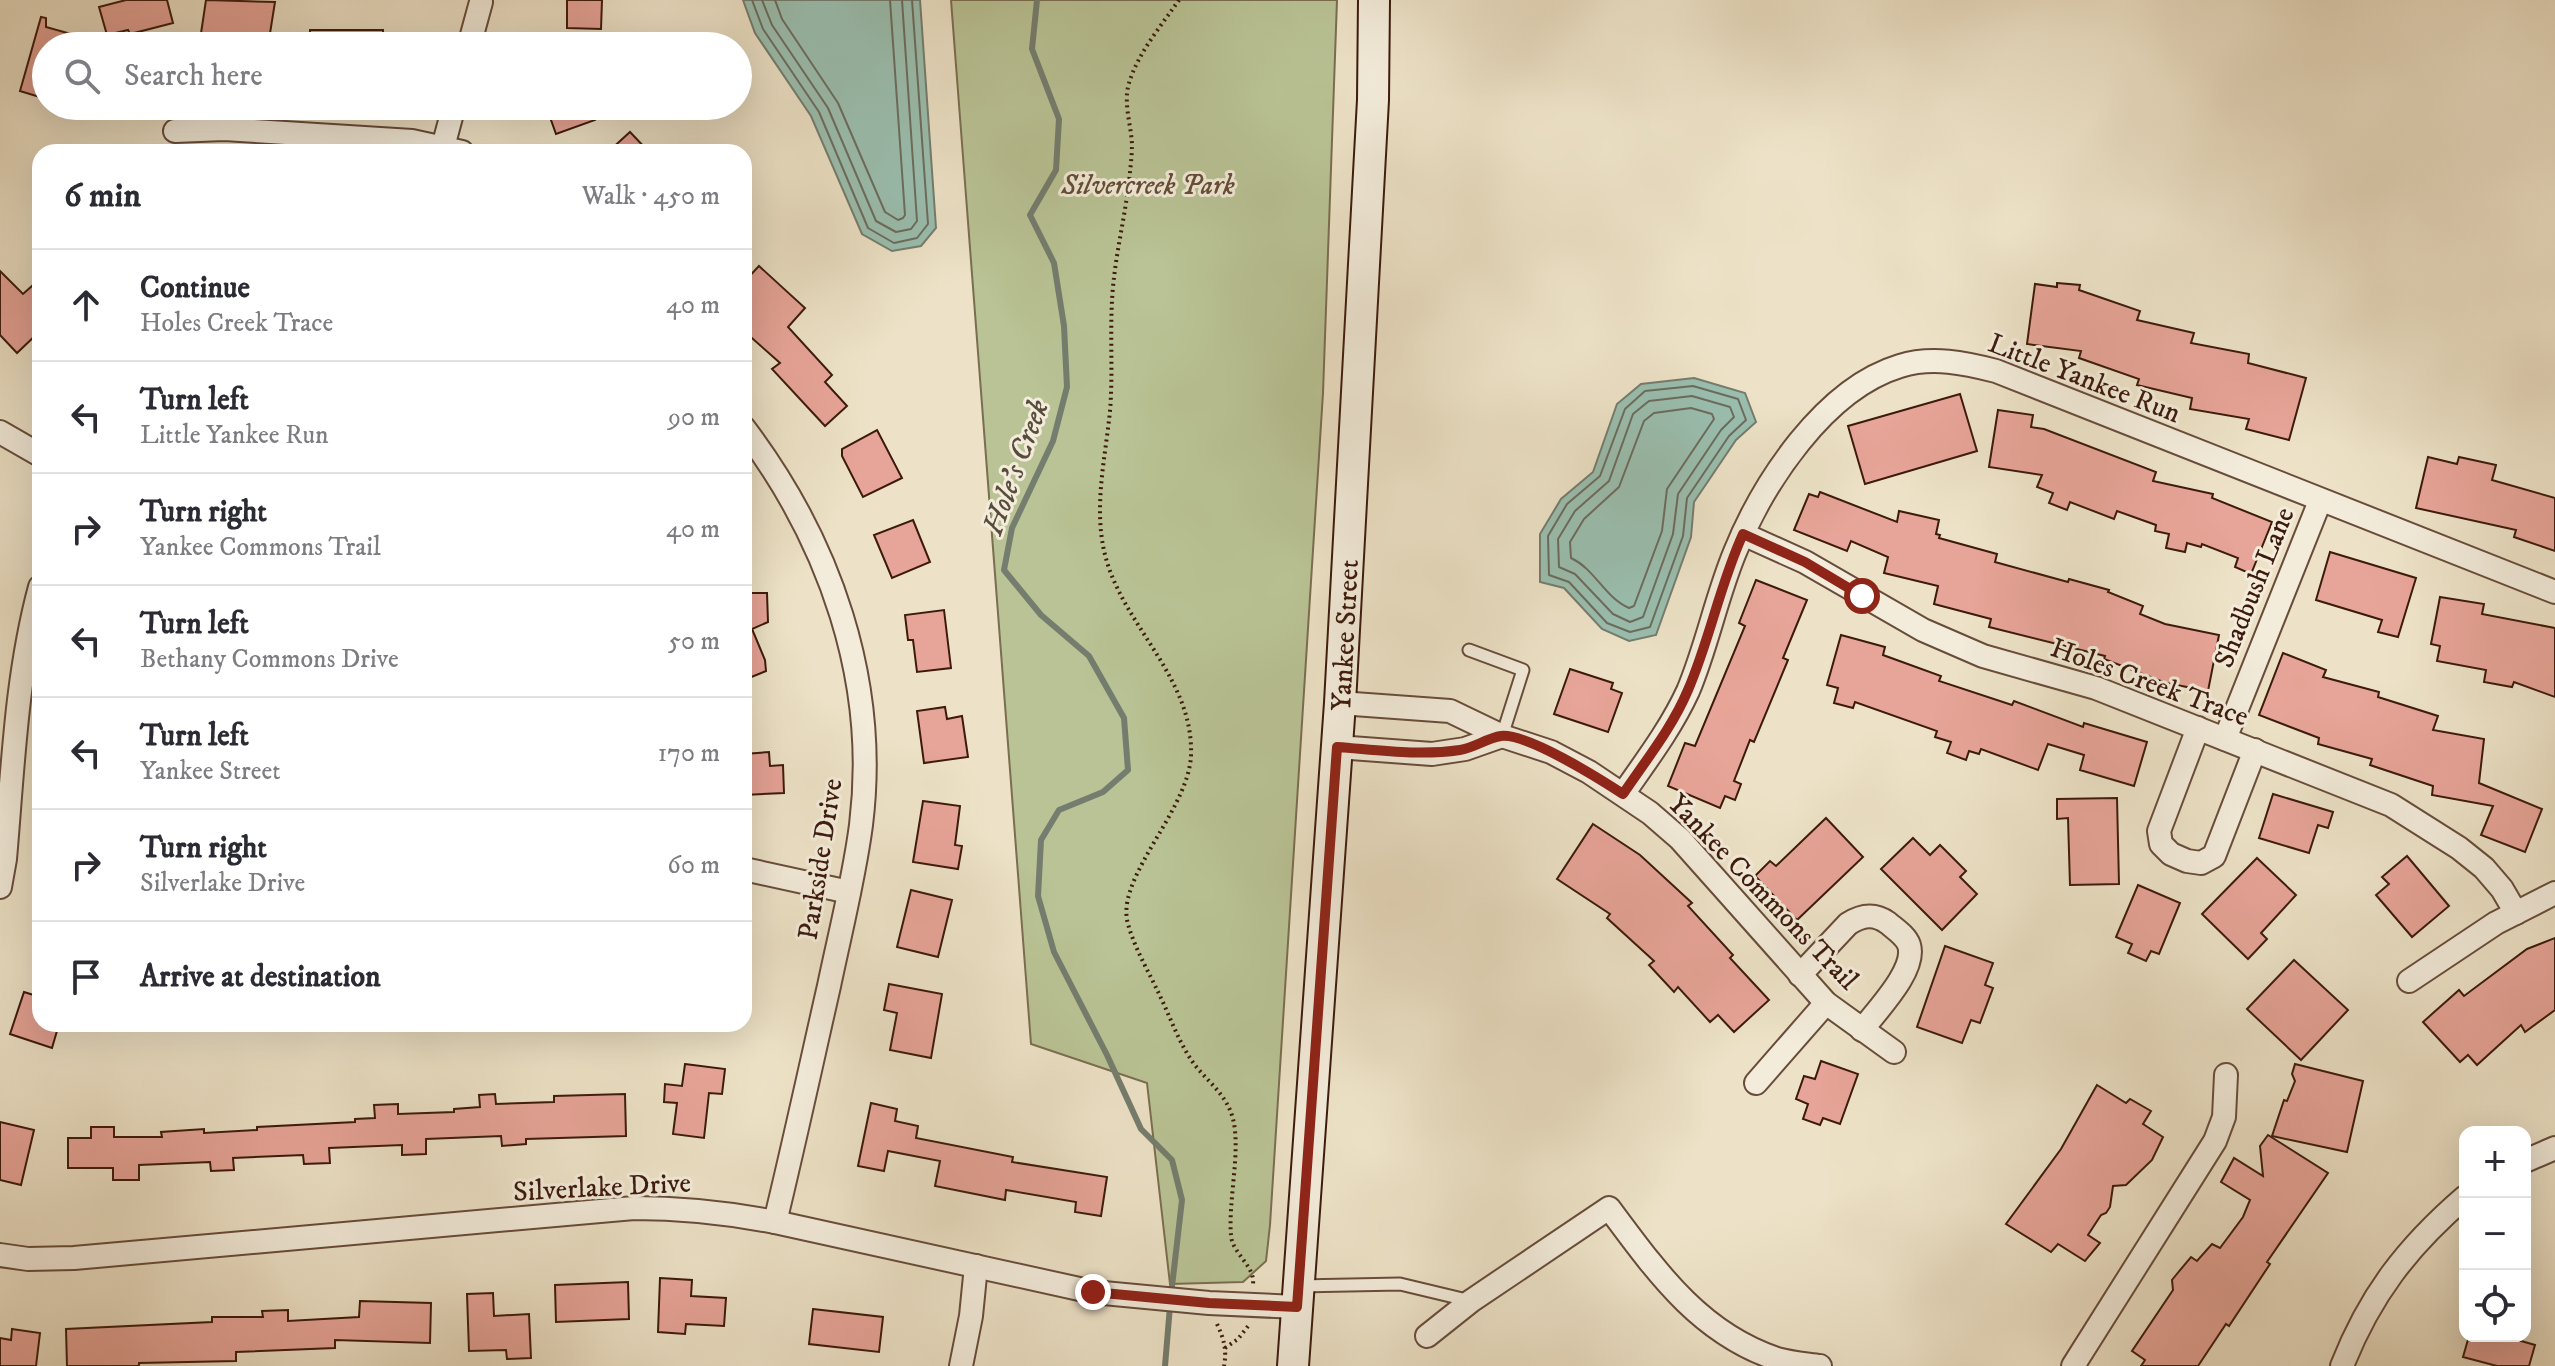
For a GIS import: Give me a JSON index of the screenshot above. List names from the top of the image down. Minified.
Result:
{"streets":{"street":["Little Yankee Run","Shadbush Lane","Yankee Street","Holes Creek Trace","Parkside Drive","Yankee Commons Trail","Silverlake Drive"]},"crossings":[["Little Yankee Run","Shadbush Lane"],["Little Yankee Run","Holes Creek Trace"],["Little Yankee Run","Yankee Commons Trail"],["Shadbush Lane","Holes Creek Trace"],["Yankee Street","Yankee Commons Trail"],["Yankee Street","Silverlake Drive"],["Parkside Drive","Silverlake Drive"]],"water":["Hole's Creek"],"parks":["Silvercreek Park"],"page":{"search":"Search here","heading":["6 min","Walk · 450 m"],"list":[["Continue","Holes Creek Trace","40 m"],["Turn left","Little Yankee Run","90 m"],["Turn right","Yankee Commons Trail","40 m"],["Turn left","Bethany Commons Drive","50 m"],["Turn left","Yankee Street","170 m"],["Turn right","Silverlake Drive","60 m"],"Arrive at destination"],"map_buttons":["+","−"]}}
